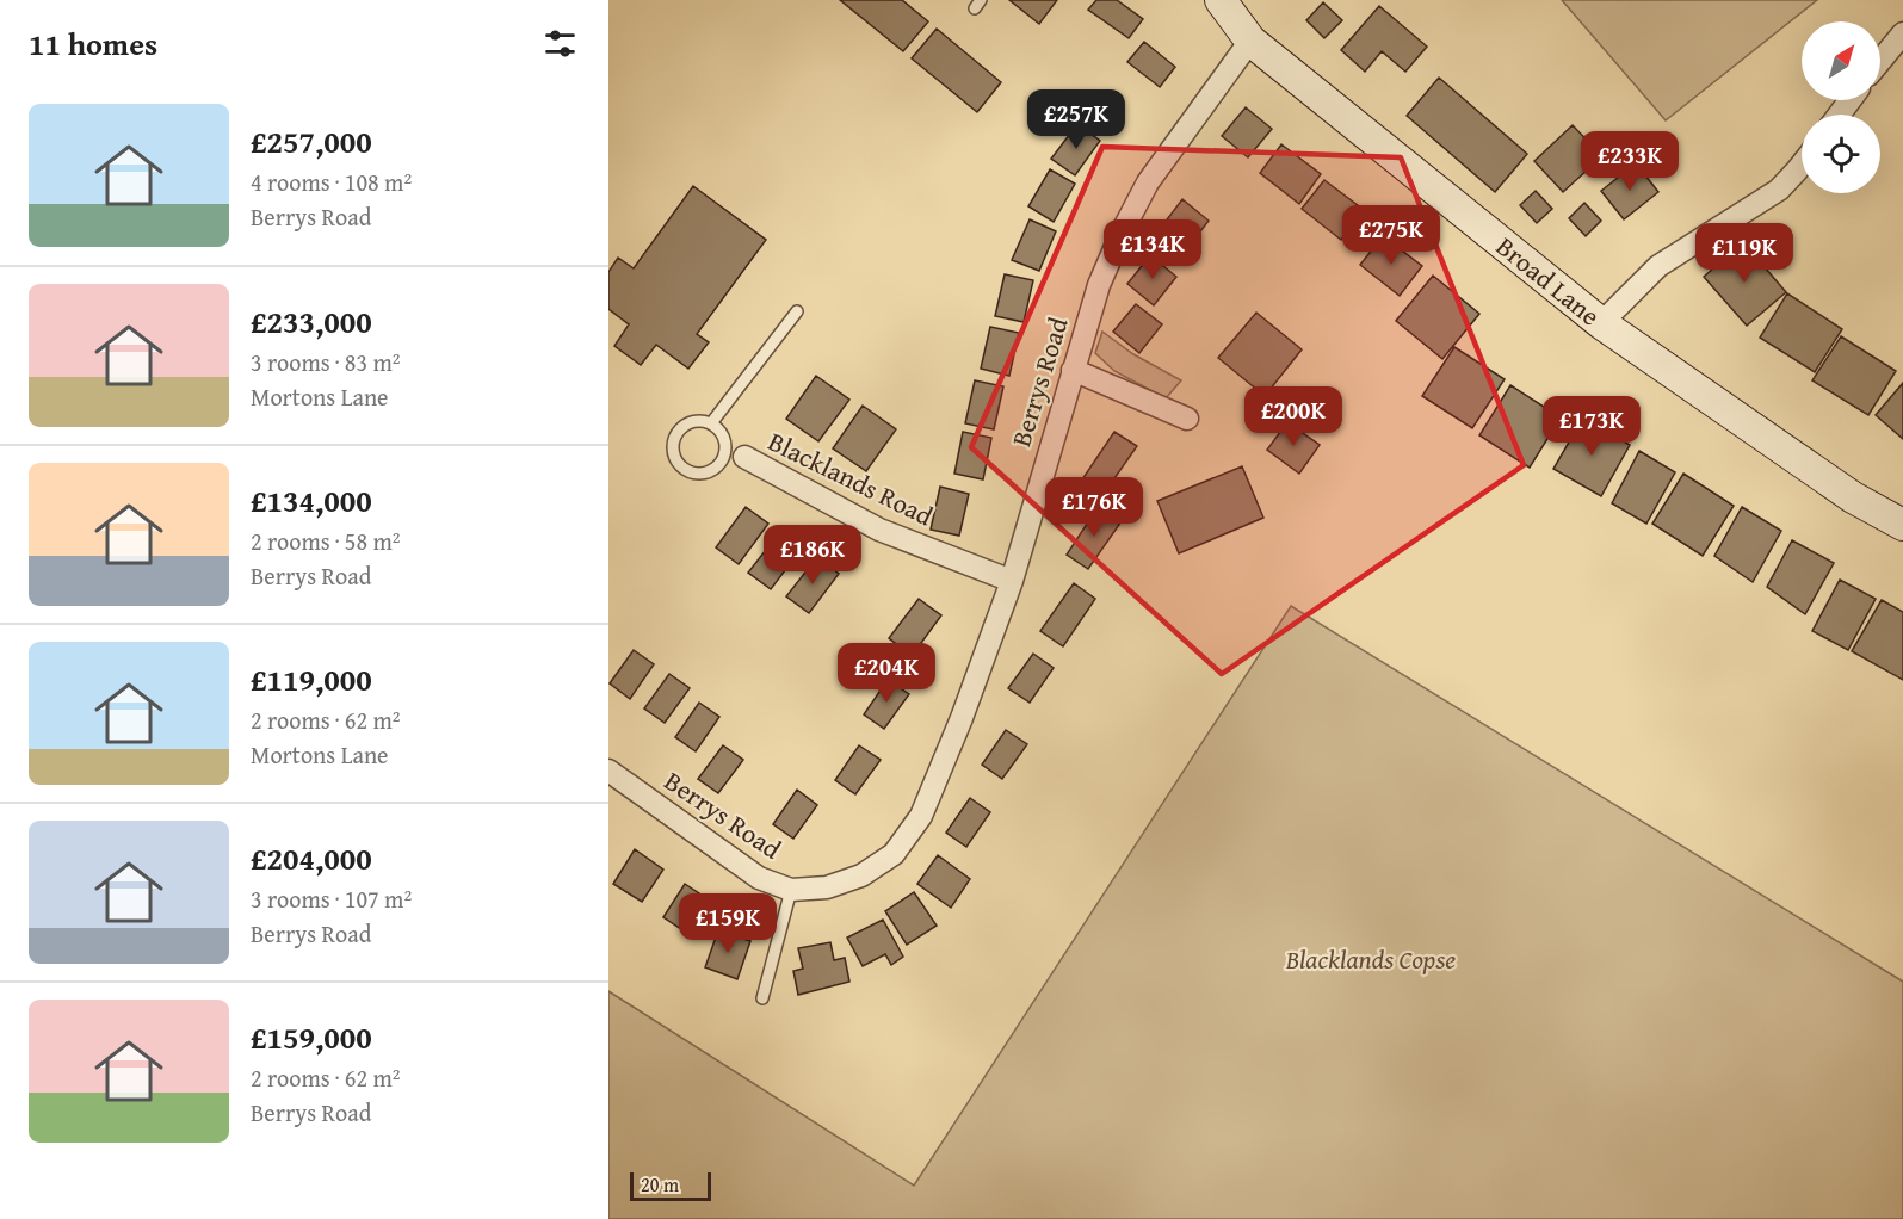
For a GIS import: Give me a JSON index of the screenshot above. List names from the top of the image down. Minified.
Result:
{"streets":{"street":["Broad Lane","Berrys Road","Blacklands Road"]},"crossings":[["Broad Lane","Berrys Road"],["Berrys Road","Blacklands Road"]],"parks":["Blacklands Copse"],"scale_bar":"20 m","north":"top right","page":{"heading":"11 homes","list":[{"name":"£257,000","note":"4 rooms · 108 m² · Berrys Road"},{"name":"£233,000","note":"3 rooms · 83 m² · Mortons Lane"},{"name":"£134,000","note":"2 rooms · 58 m² · Berrys Road"},{"name":"£119,000","note":"2 rooms · 62 m² · Mortons Lane"},{"name":"£204,000","note":"3 rooms · 107 m² · Berrys Road"},{"name":"£159,000","note":"2 rooms · 62 m² · Berrys Road"}],"price":["£257K","£233K","£275K","£134K","£119K","£200K","£173K","£176K","£186K","£204K","£159K"],"scale":"20 m"}}
